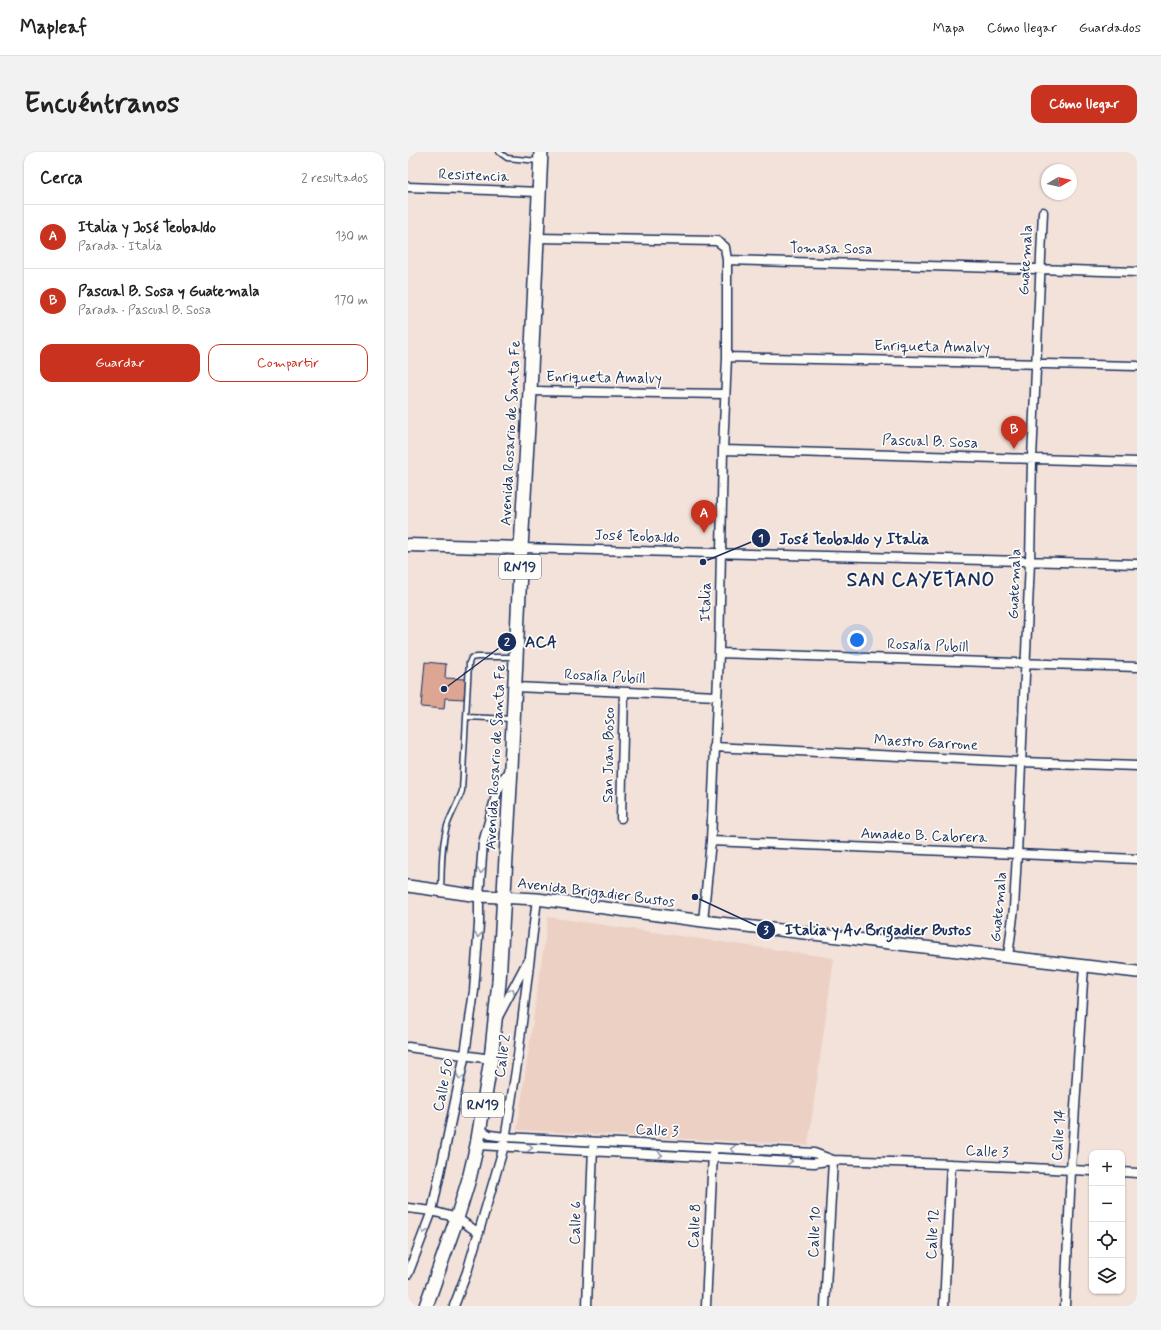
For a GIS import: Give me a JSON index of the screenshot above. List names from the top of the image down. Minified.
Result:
{"streets":{"main road":["Avenida Rosario de Santa Fe","RN19"],"street":["Resistencia","Tomasa Sosa","Guatemala","Enriqueta Amalvy","Pascual B. Sosa","José Teobaldo","Italia","Rosalía Pubill","Maestro Garrone","San Juan Bosco","Amadeo B. Cabrera","Avenida Brigadier Bustos","Calle 2","Calle 50","Calle 3","Calle 14","Calle 6","Calle 8","Calle 10","Calle 12"]},"crossings":[["Resistencia","Avenida Rosario de Santa Fe"],["Tomasa Sosa","Guatemala"],["Tomasa Sosa","Italia"],["Guatemala","Enriqueta Amalvy"],["Guatemala","Pascual B. Sosa"],["Guatemala","José Teobaldo"],["Guatemala","Rosalía Pubill"],["Guatemala","Maestro Garrone"],["Guatemala","Amadeo B. Cabrera"],["Guatemala","Avenida Brigadier Bustos"],["Enriqueta Amalvy","Avenida Rosario de Santa Fe"],["Enriqueta Amalvy","Italia"],["Avenida Rosario de Santa Fe","José Teobaldo"],["Avenida Rosario de Santa Fe","Rosalía Pubill"],["Avenida Rosario de Santa Fe","Avenida Brigadier Bustos"],["Avenida Rosario de Santa Fe","Calle 50"],["Avenida Rosario de Santa Fe","Calle 3"],["Pascual B. Sosa","Italia"],["José Teobaldo","Italia"],["Italia","Rosalía Pubill"],["Italia","Maestro Garrone"],["Italia","Amadeo B. Cabrera"],["Italia","Avenida Brigadier Bustos"],["Rosalía Pubill","San Juan Bosco"],["Avenida Brigadier Bustos","Calle 2"],["Avenida Brigadier Bustos","Calle 50"],["Avenida Brigadier Bustos","Calle 14"],["Calle 2","Calle 3"],["Calle 3","Calle 14"],["Calle 3","Calle 6"],["Calle 3","Calle 8"],["Calle 3","Calle 10"],["Calle 3","Calle 12"]],"one_way":["Calle 50"],"districts":["SAN CAYETANO"],"places":["José Teobaldo y Italia","ACA","Italia y Av Brigadier Bustos"],"north":"right","page":{"header":"Mapleaf","nav":["Mapa","Cómo llegar","Guardados"],"buttons":["Cómo llegar",["Guardar","Compartir"]],"title":"Encuéntranos","heading":["Cerca","2 resultados"],"list":[{"mark":"A","name":"Italia y José Teobaldo","note":"Parada · Italia","value":"130 m"},{"mark":"B","name":"Pascual B. Sosa y Guatemala","note":"Parada · Pascual B. Sosa","value":"170 m"}],"pins":["B","A"],"map_buttons":["+","−"]}}
